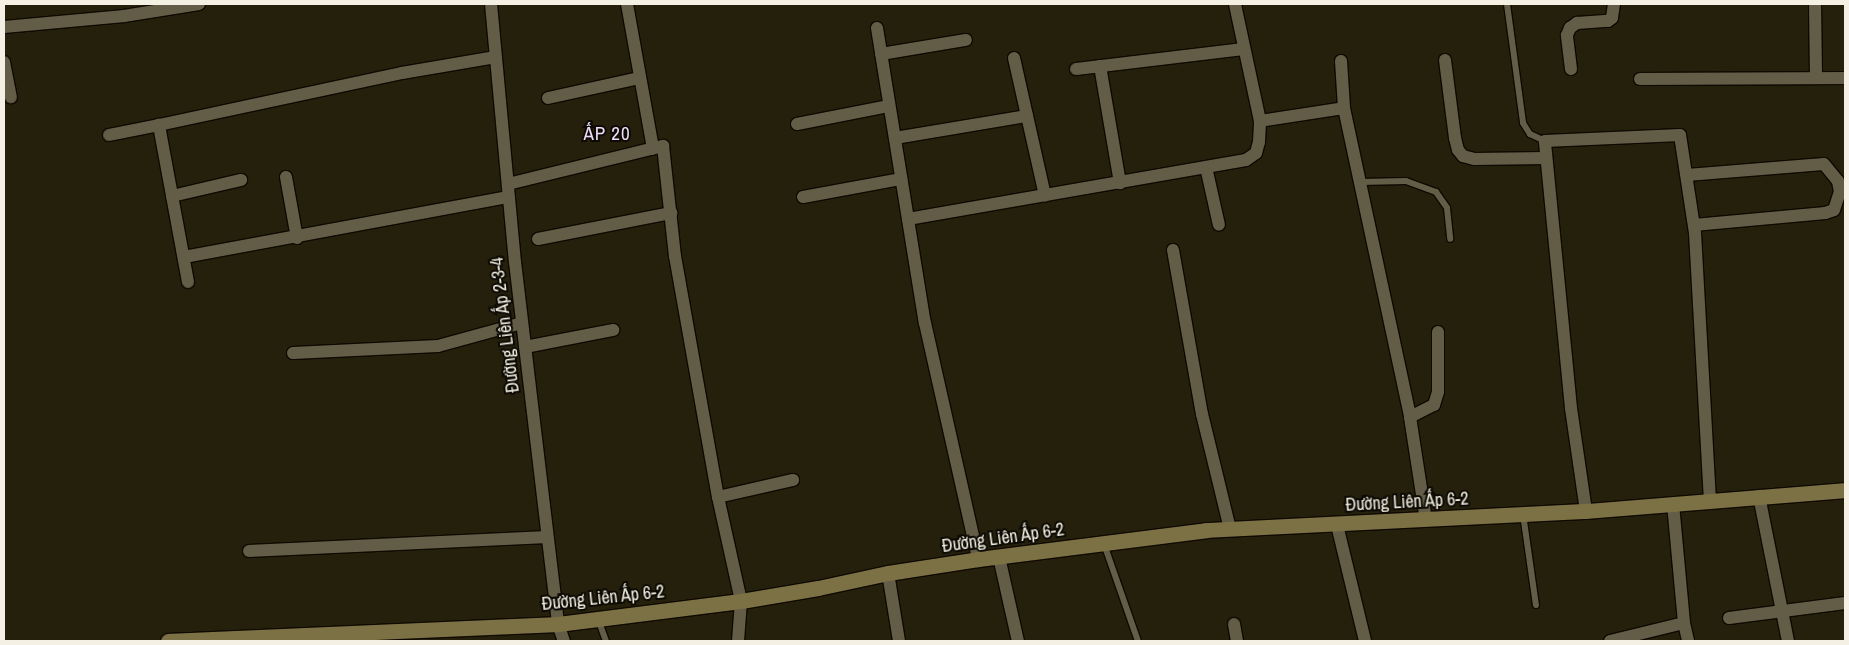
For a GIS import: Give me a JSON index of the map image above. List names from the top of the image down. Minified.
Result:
{"streets":{"street":["Đường Liên Ấp 2-3-4","Đường Liên Ấp 6-2"]},"crossings":[["Đường Liên Ấp 2-3-4","Đường Liên Ấp 6-2"]],"districts":["ẤP 20"]}
